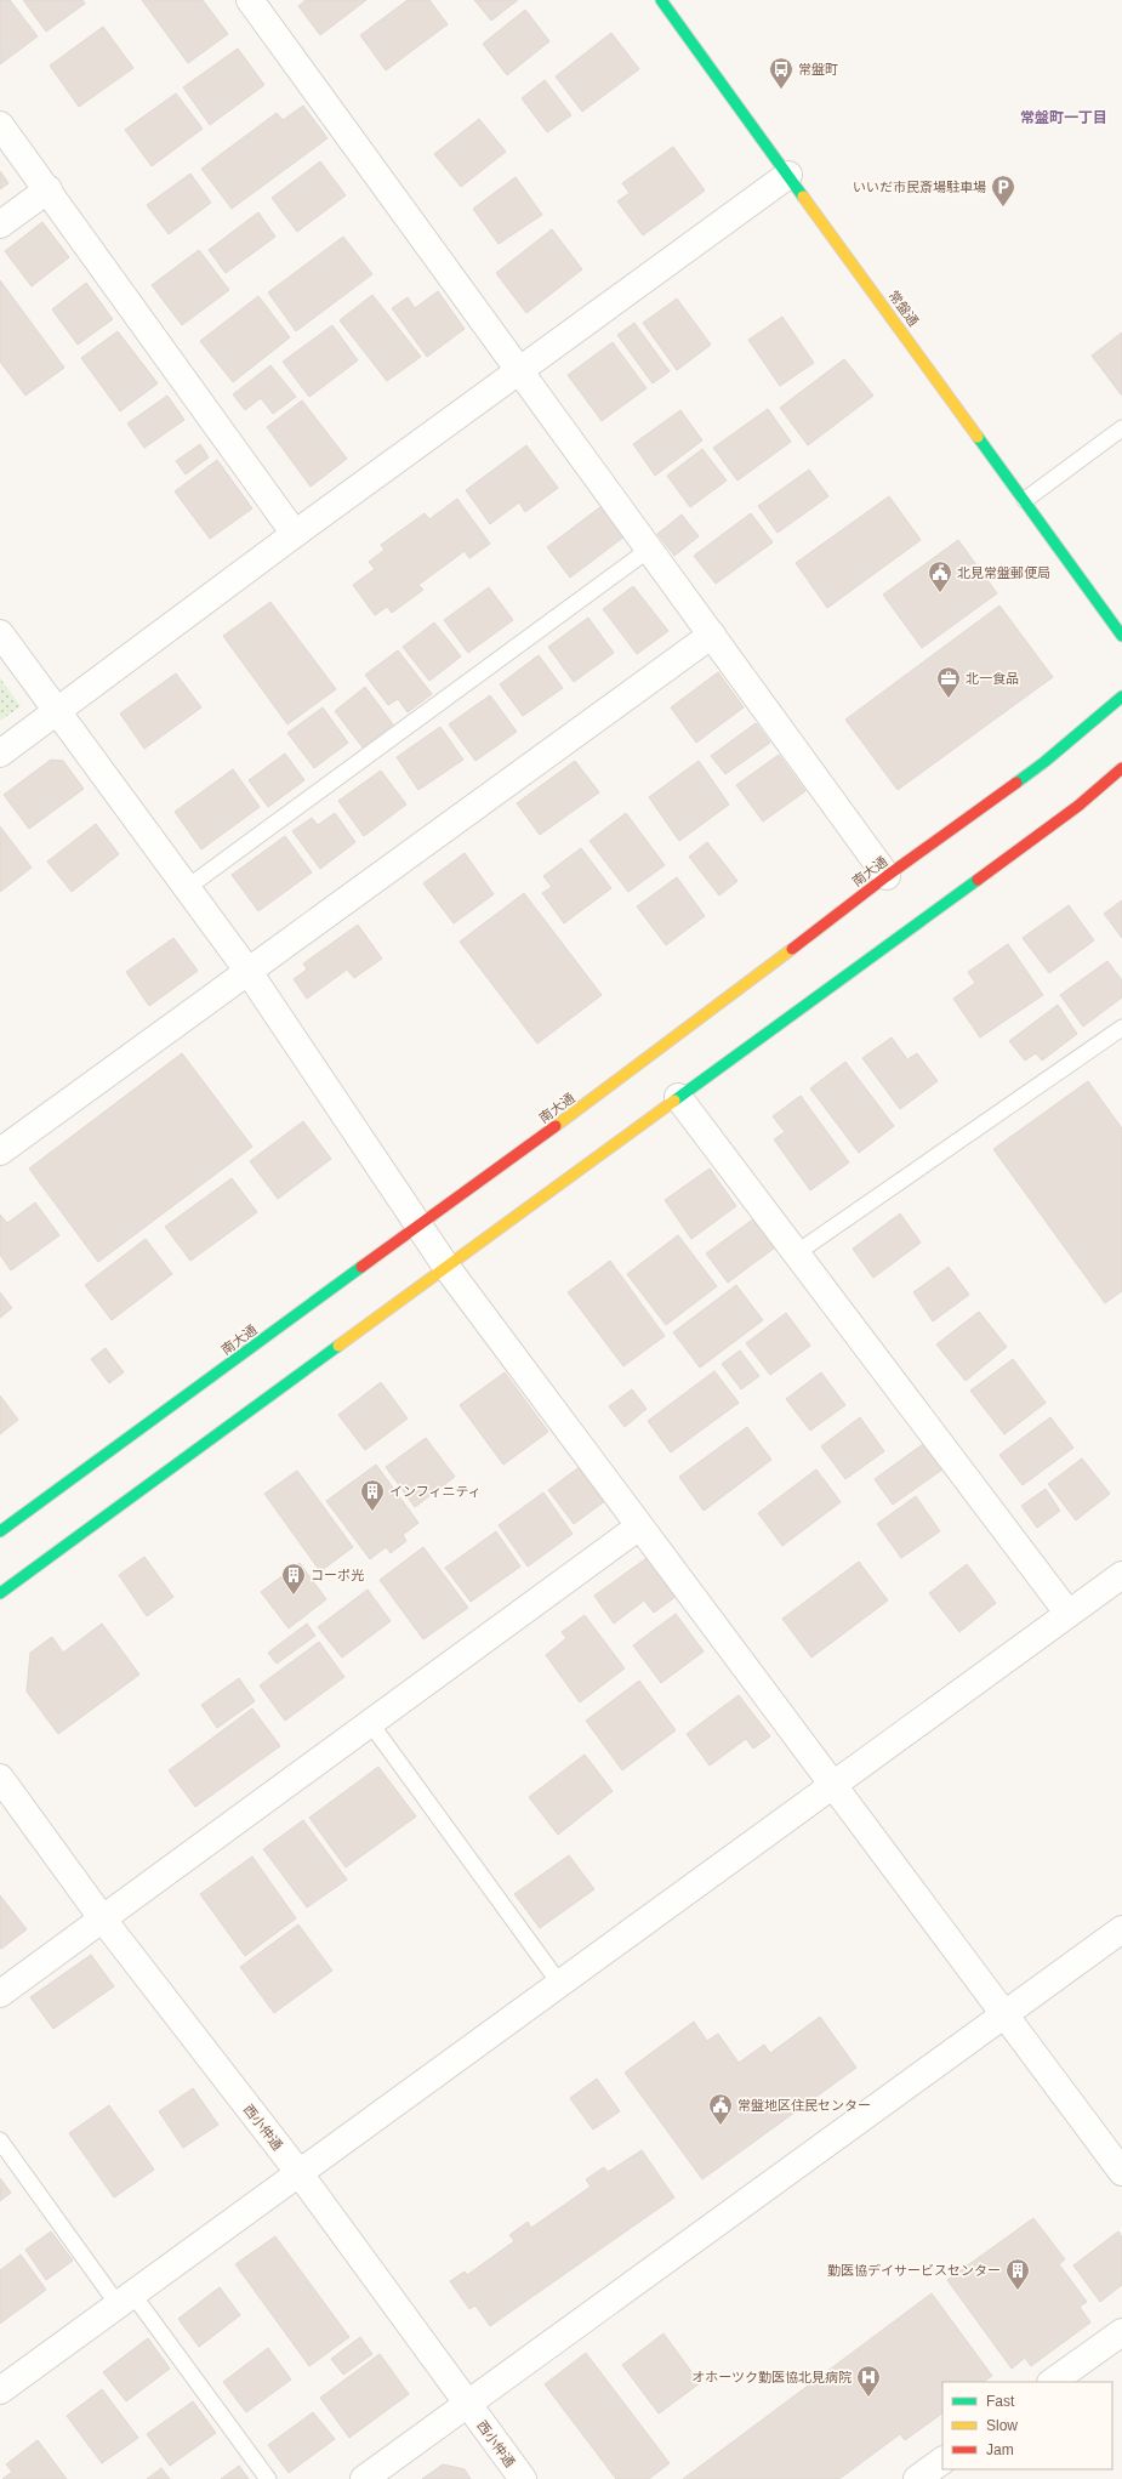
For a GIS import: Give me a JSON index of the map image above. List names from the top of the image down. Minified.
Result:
{"streets":{"street":["常盤通","南大通","西小仲通"]},"districts":["常盤町一丁目"],"places":{"bus stop":["常盤町"],"parking":["いいだ市民斎場駐車場"],"public building":["北見常盤郵便局","常盤地区住民センター"],"office":["北一食品"],"building":["インフィニティ","コーポ光","勤医協デイサービスセンター"],"hospital":["オホーツク勤医協北見病院"]},"legend":["Fast","Slow","Jam"]}
